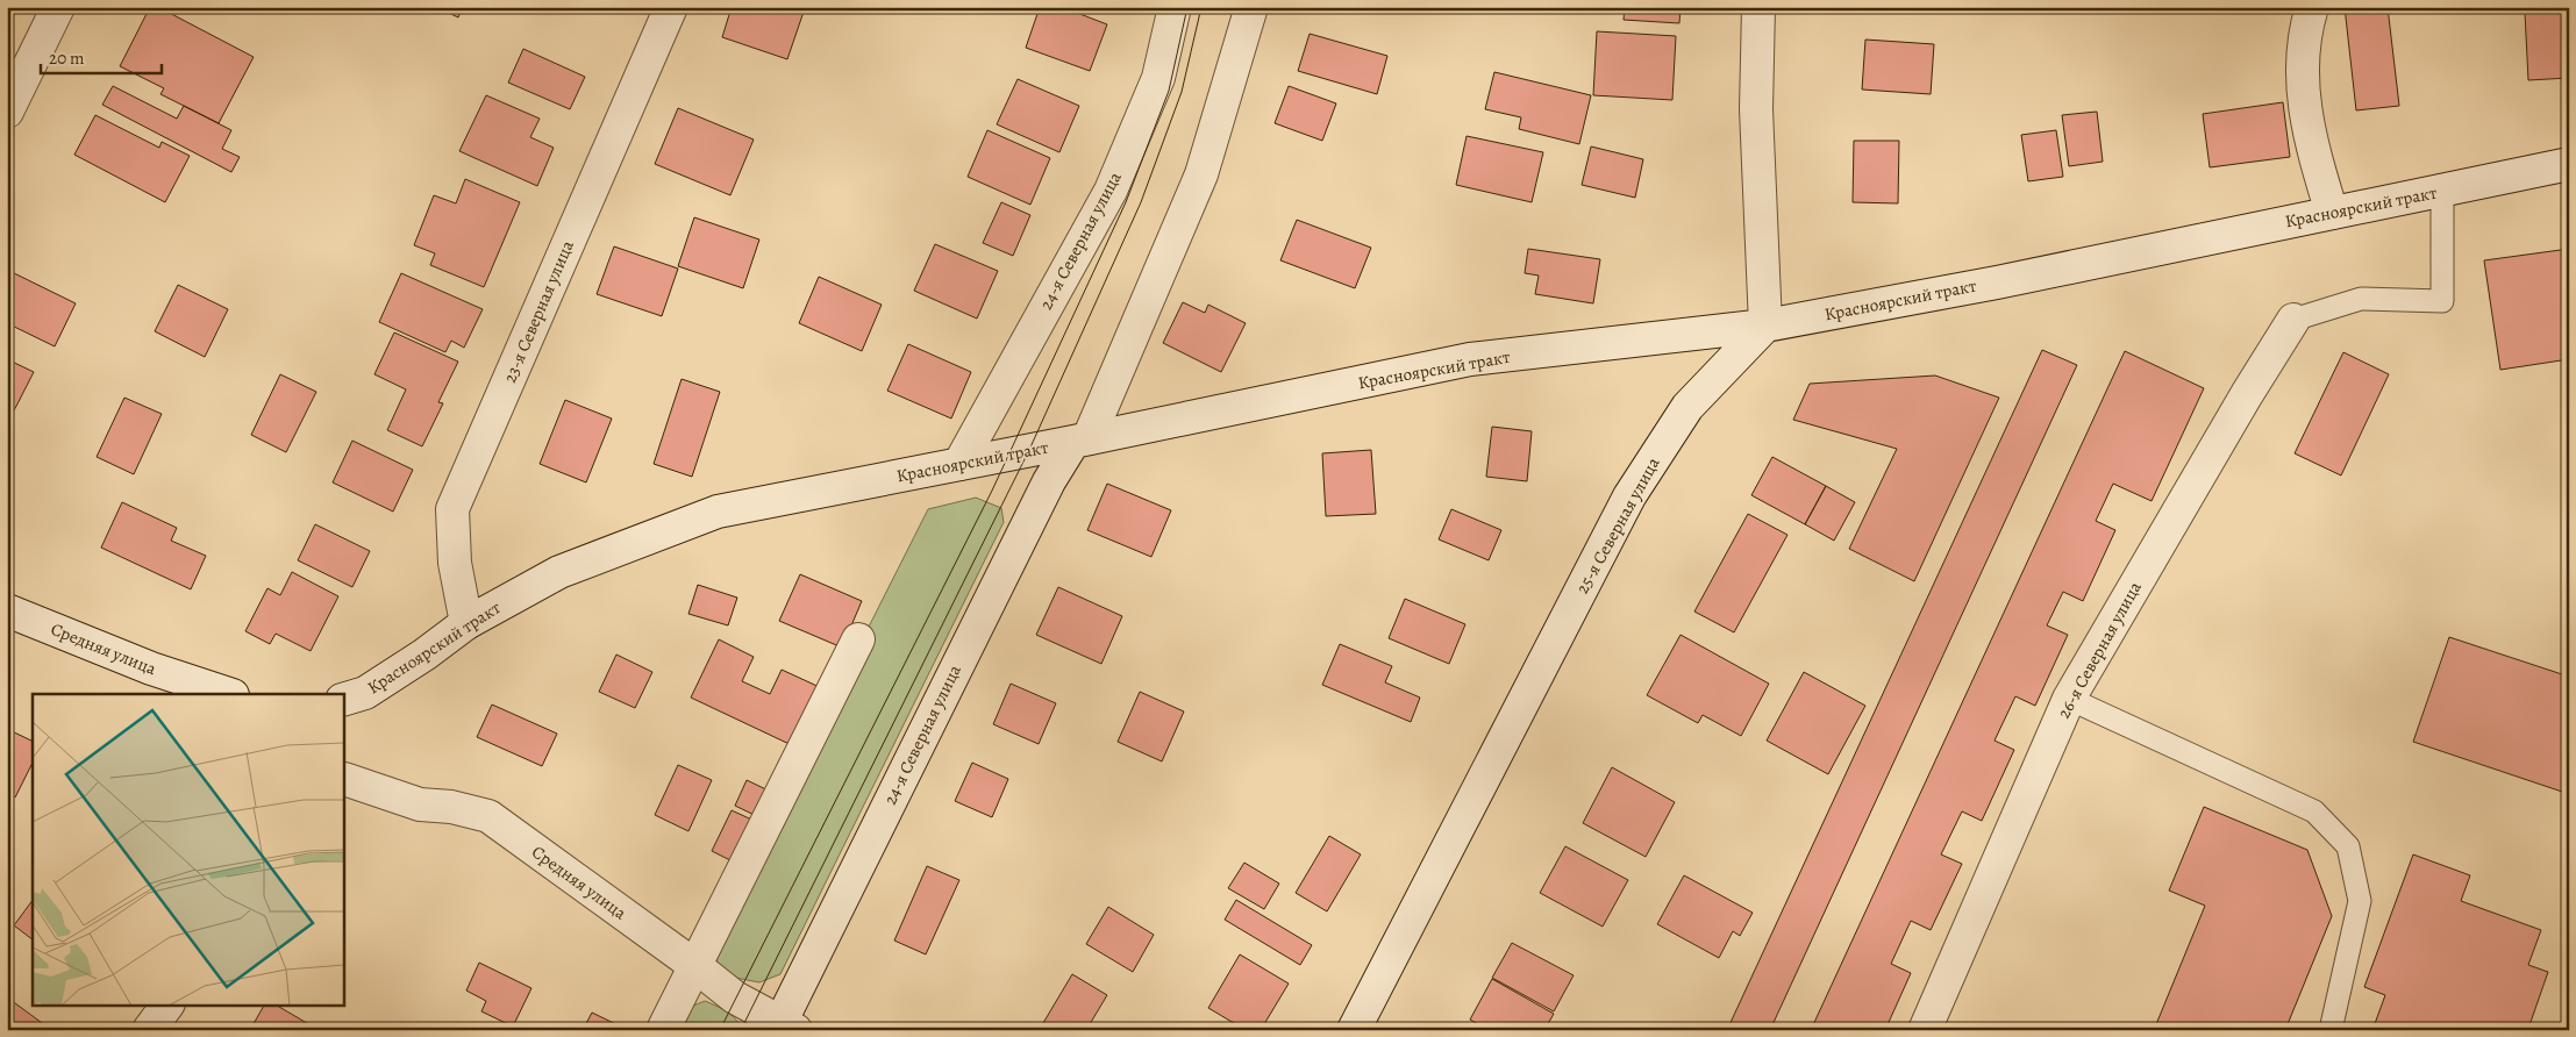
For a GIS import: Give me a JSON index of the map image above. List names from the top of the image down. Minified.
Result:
{"streets":{"street":["Красноярский тракт","24-я Северная улица","23-я Северная улица","25-я Северная улица","Средняя улица","26-я Северная улица"]},"crossings":[["Красноярский тракт","24-я Северная улица"],["Красноярский тракт","23-я Северная улица"],["Красноярский тракт","25-я Северная улица"],["24-я Северная улица","Средняя улица"]],"scale_bar":"20 m"}
